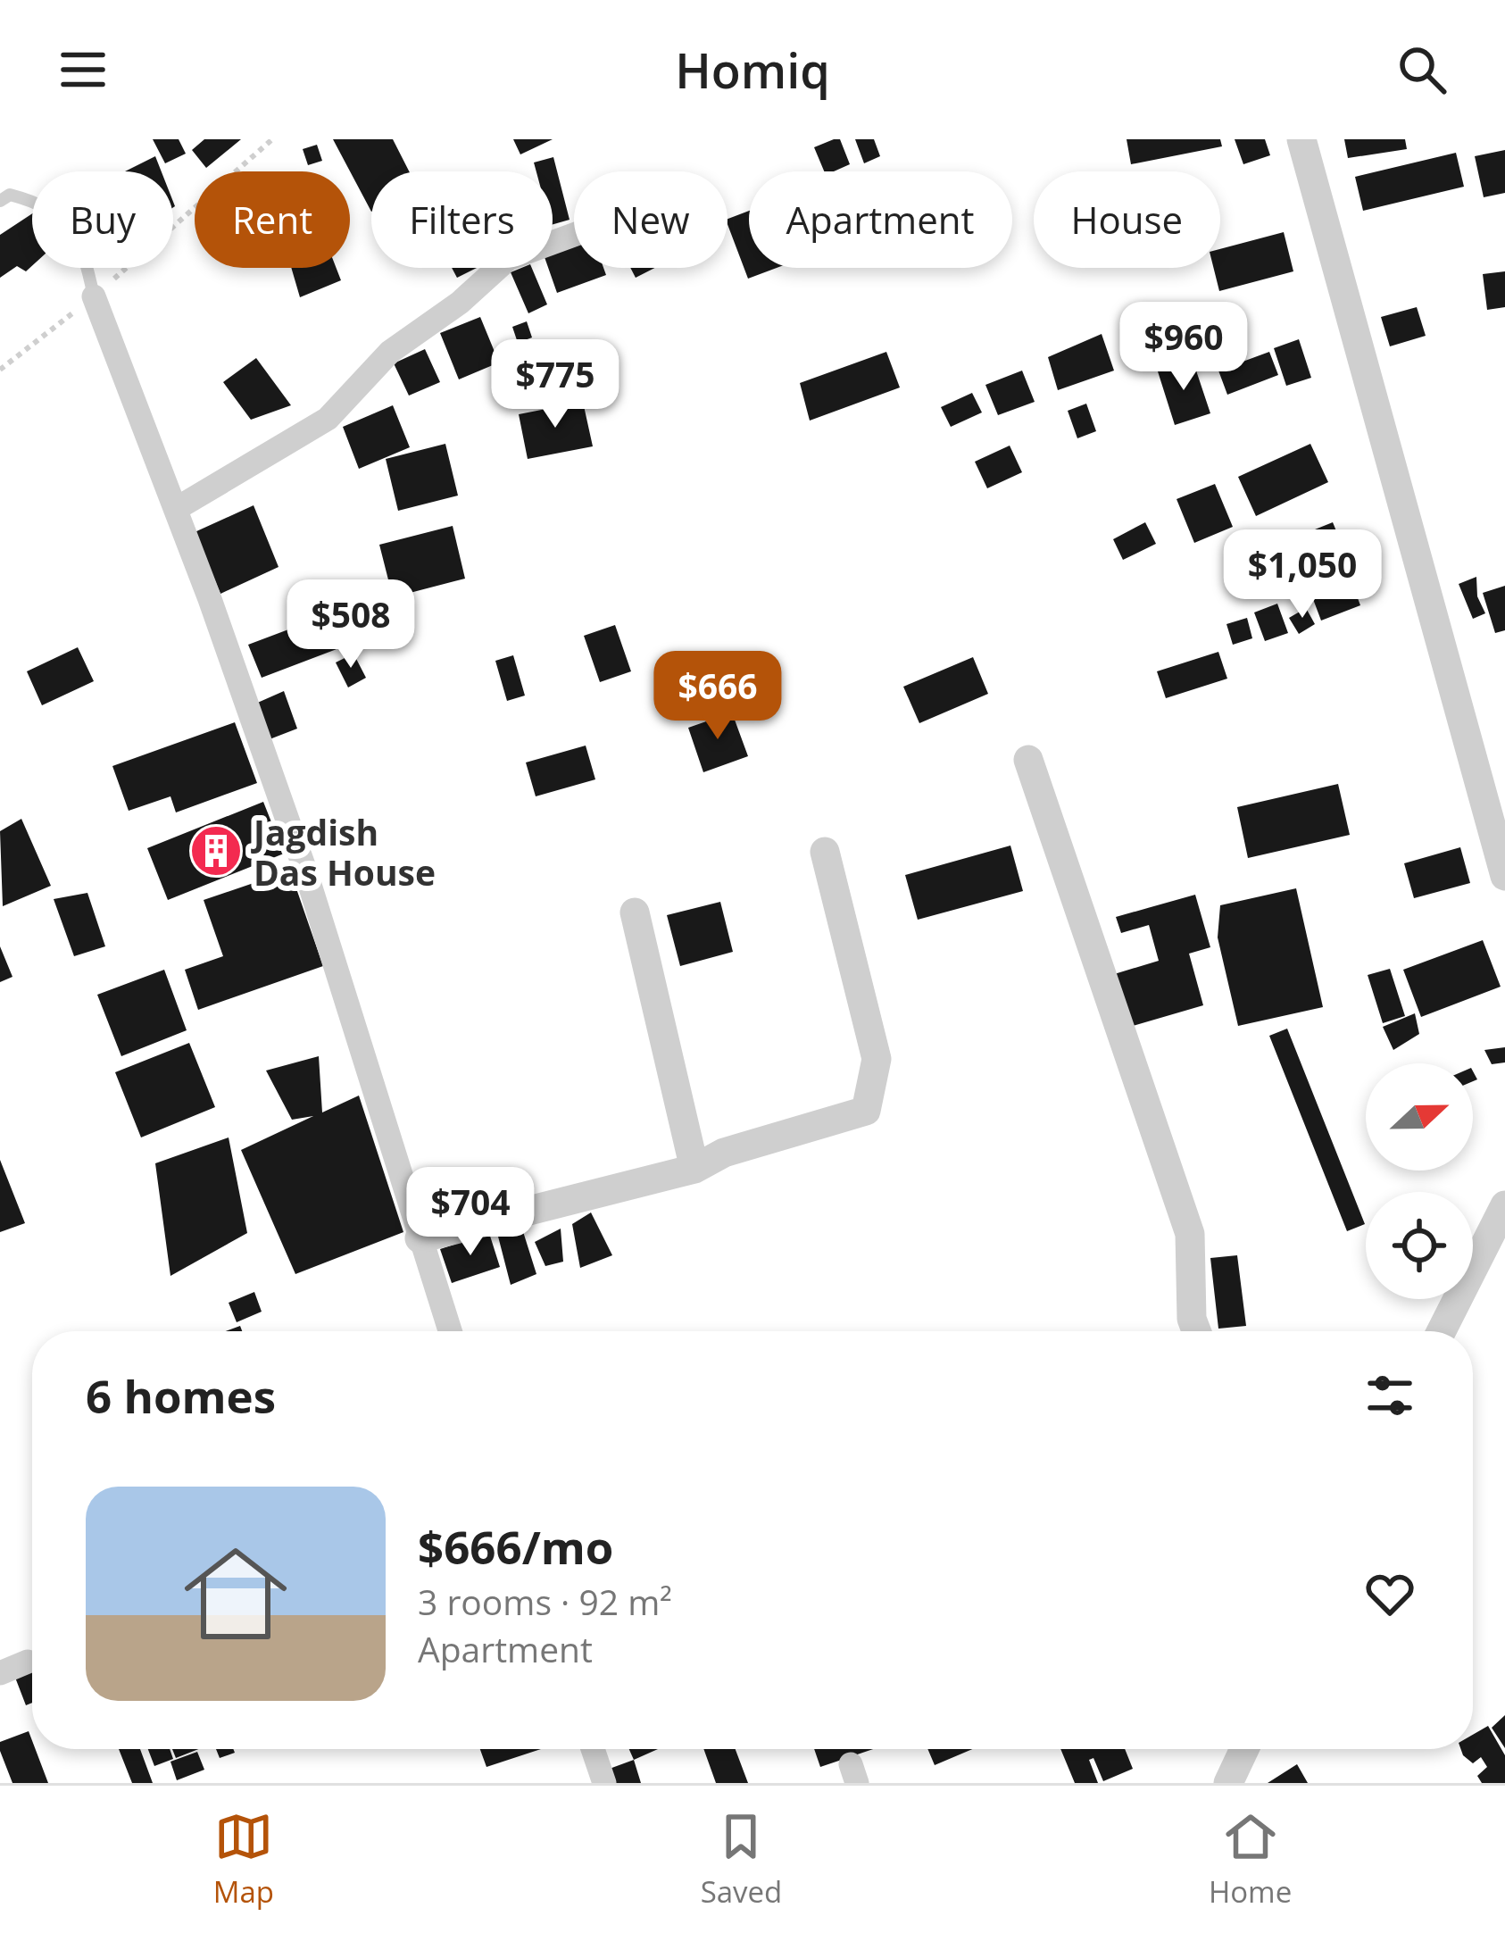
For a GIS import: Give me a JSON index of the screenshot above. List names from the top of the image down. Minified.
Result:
{"places":{"building":["Jagdish Das House"]},"north":"right","page":{"header":"Homiq","chip":["Buy","Rent","Filters","New","Apartment","House"],"price":["$960","$775","$1,050","$508","$666","$704"],"heading":"6 homes","list":[{"name":"$666/mo","note":"3 rooms · 92 m² · Apartment"}],"tabs":["Map","Saved","Home"]}}
